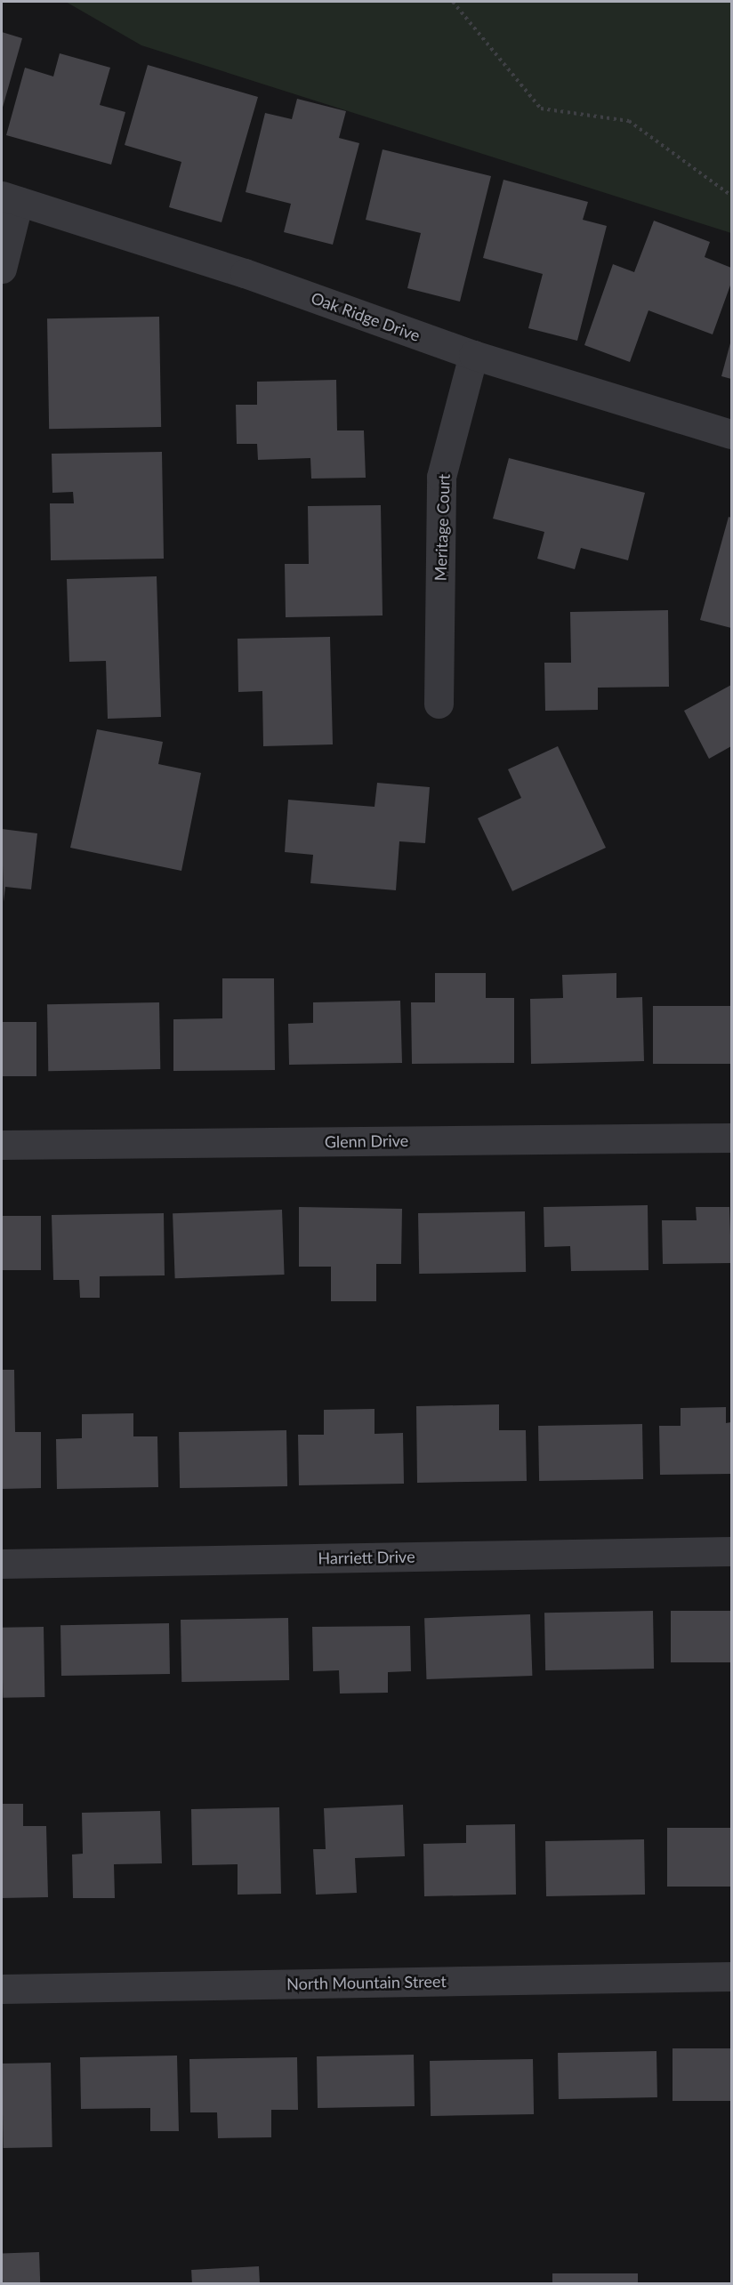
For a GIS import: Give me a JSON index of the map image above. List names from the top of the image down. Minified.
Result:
{"streets":{"street":["Oak Ridge Drive","Meritage Court","Glenn Drive","Harriett Drive","North Mountain Street"]},"crossings":[["Oak Ridge Drive","Meritage Court"]]}
